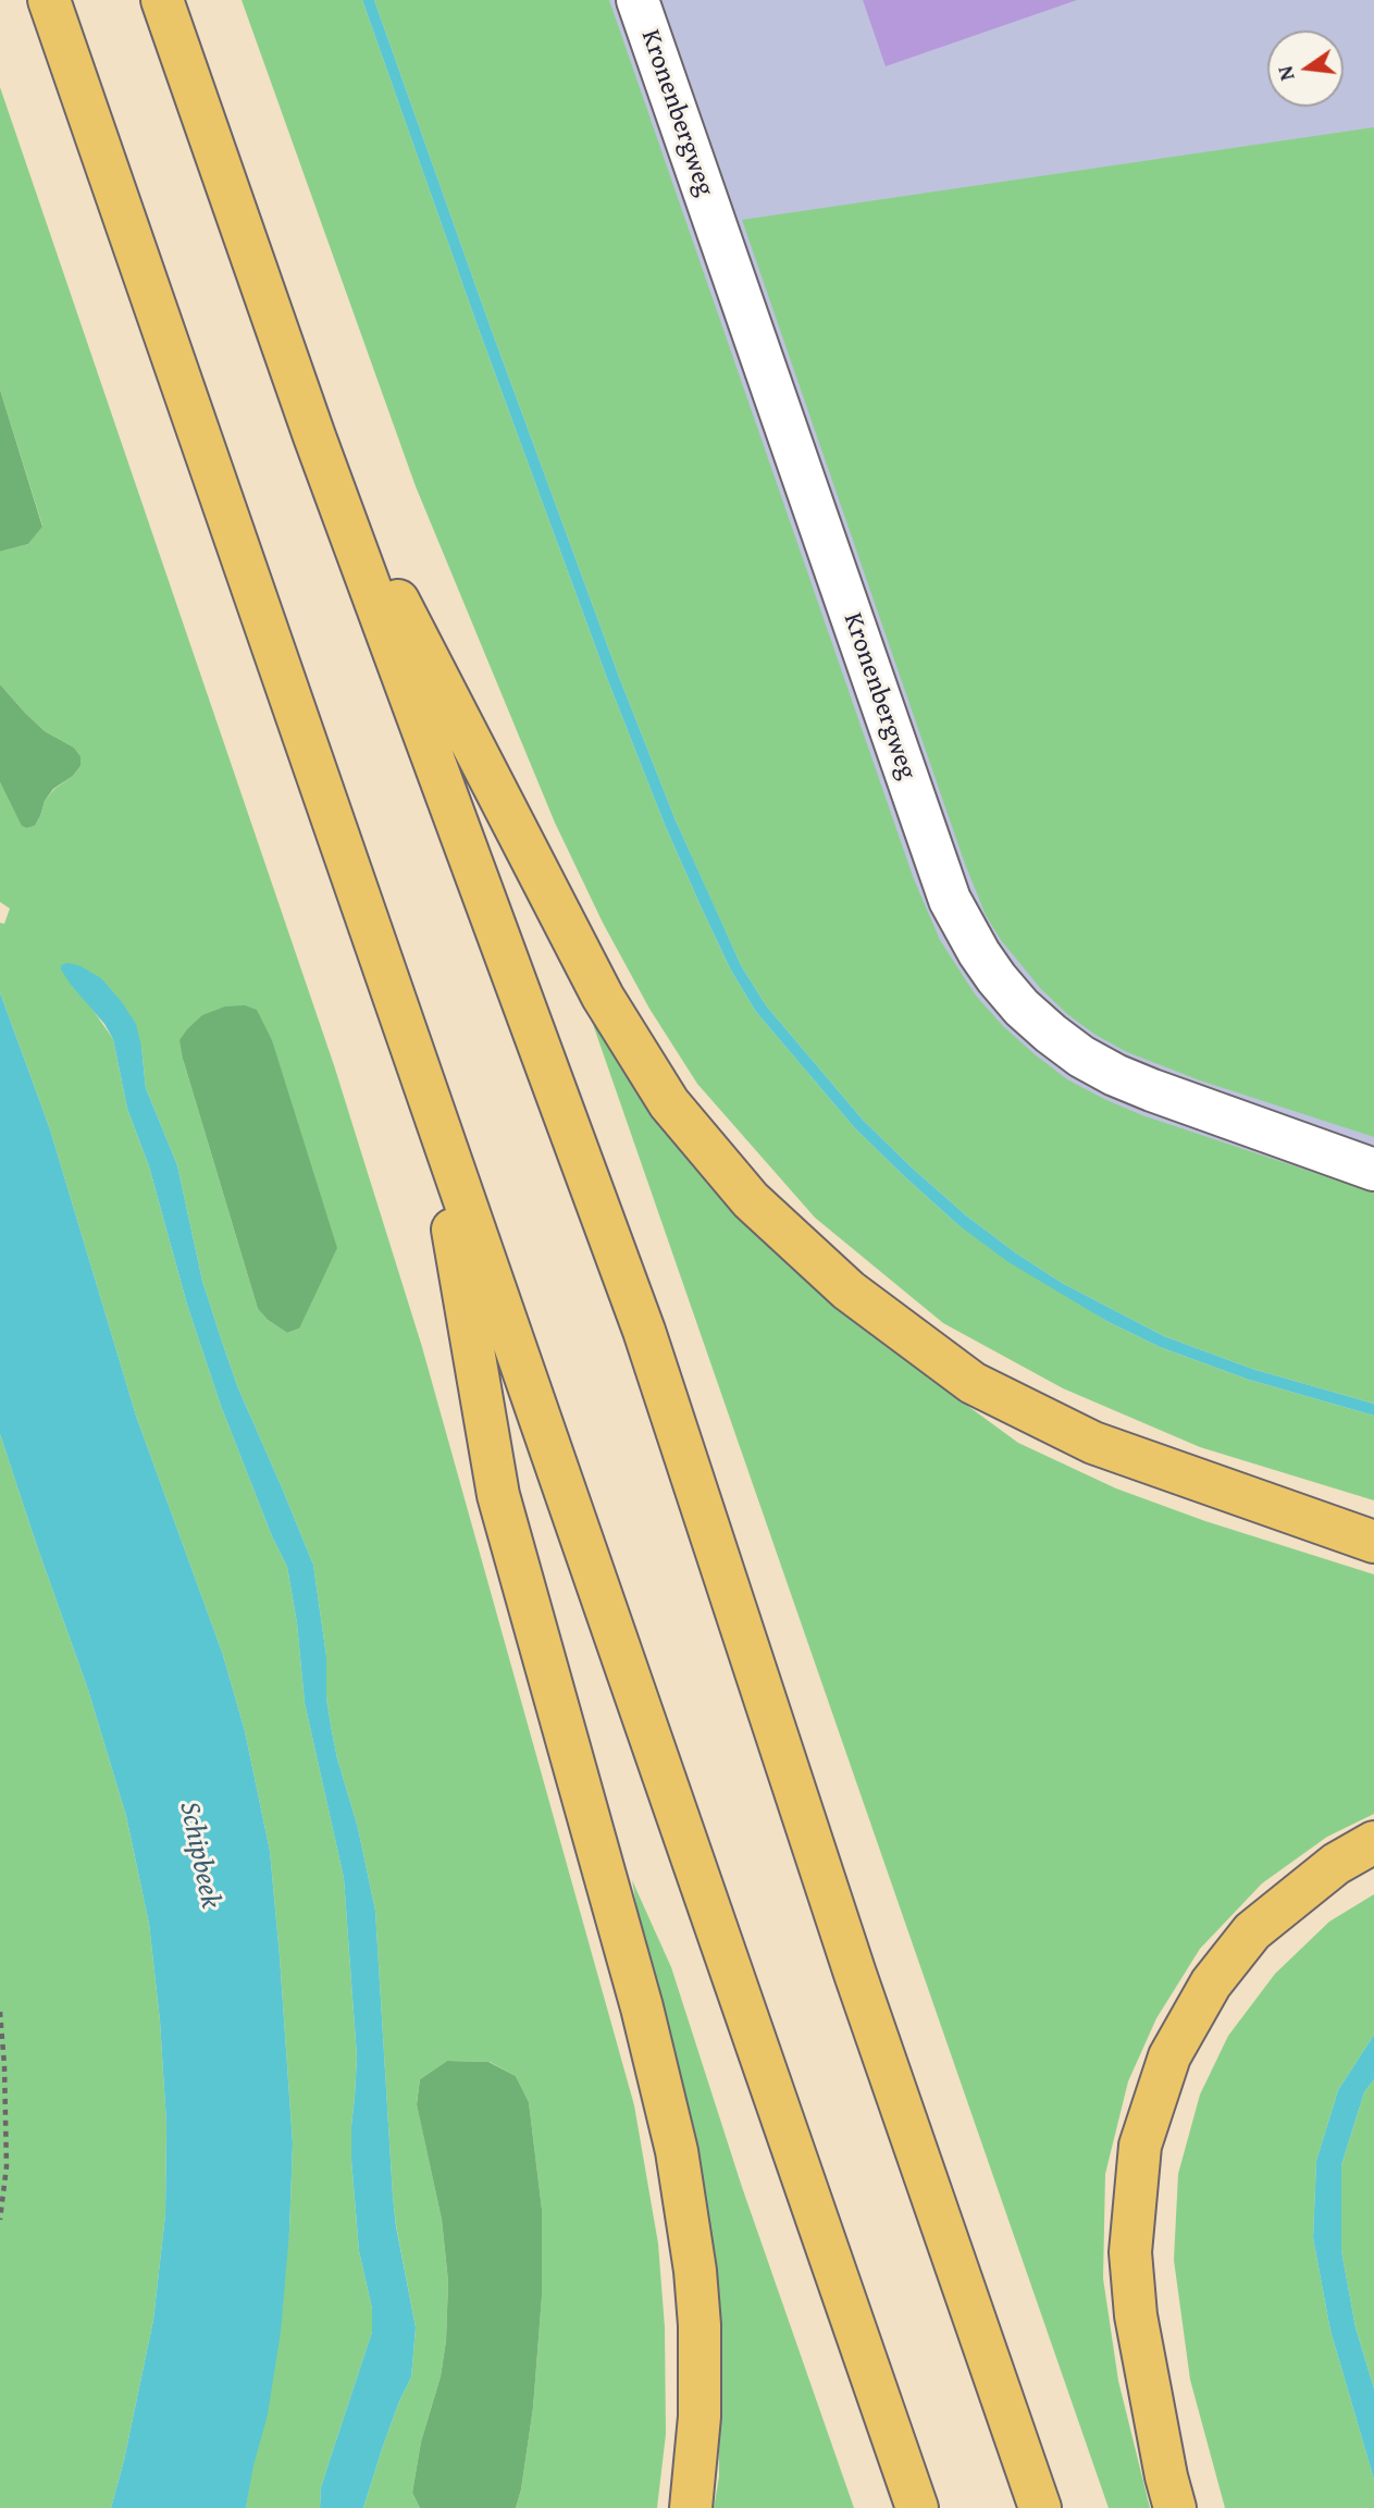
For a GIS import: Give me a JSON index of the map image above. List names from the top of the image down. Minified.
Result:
{"streets":{"street":["Kronenbergweg"]},"water":["Schipbeek"],"north":"left"}
